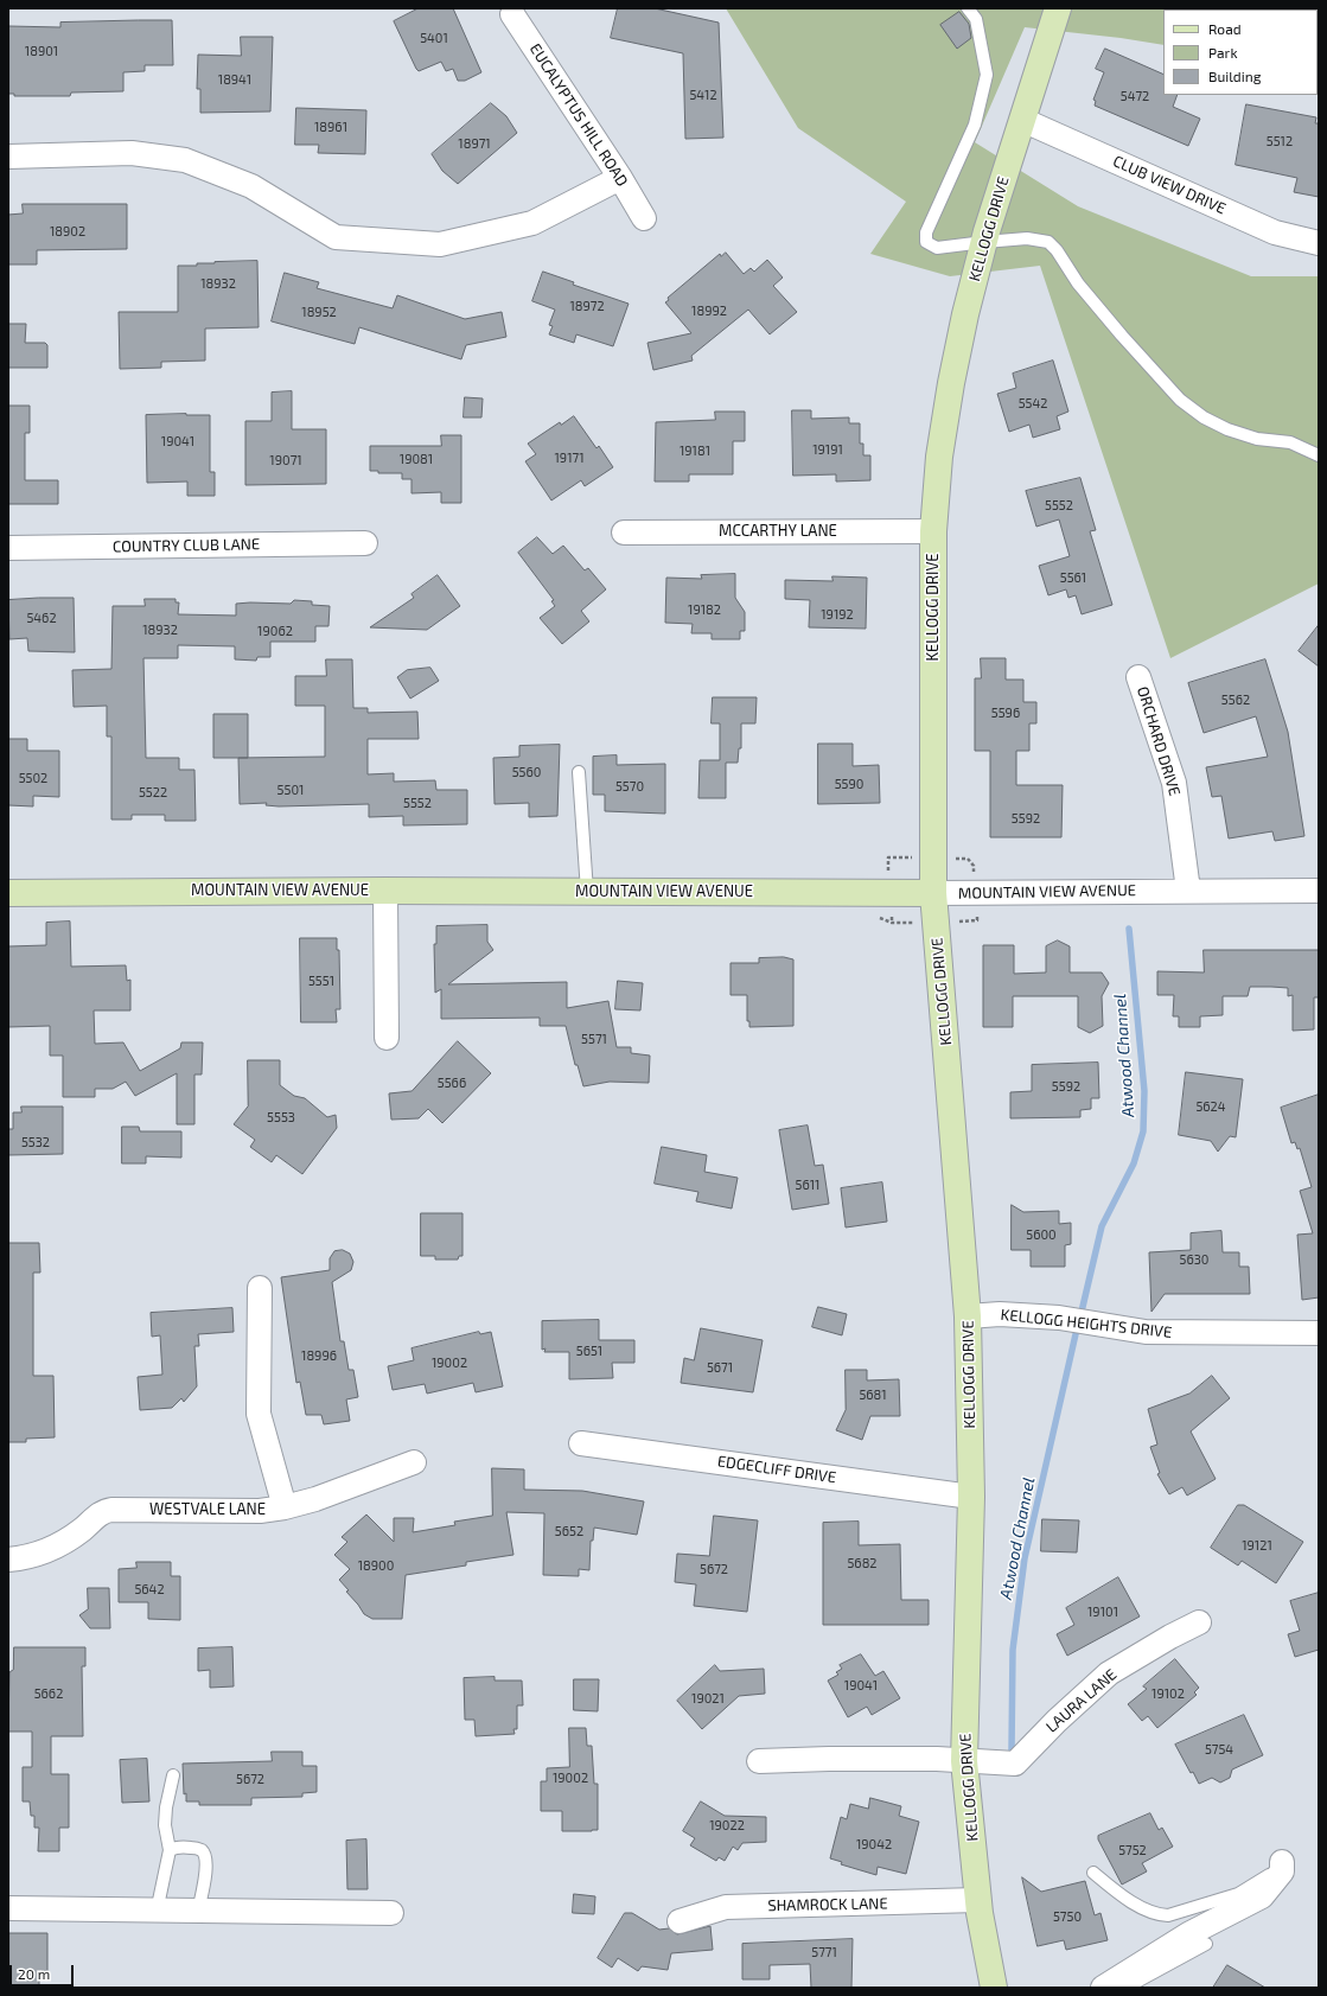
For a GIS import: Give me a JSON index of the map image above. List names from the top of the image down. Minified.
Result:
{"streets":{"main road":["KELLOGG DRIVE","MOUNTAIN VIEW AVENUE"],"street":["EUCALYPTUS HILL ROAD","CLUB VIEW DRIVE","MCCARTHY LANE","COUNTRY CLUB LANE","ORCHARD DRIVE","KELLOGG HEIGHTS DRIVE","EDGECLIFF DRIVE","WESTVALE LANE","LAURA LANE","SHAMROCK LANE"]},"crossings":[["CLUB VIEW DRIVE","KELLOGG DRIVE"],["KELLOGG DRIVE","MCCARTHY LANE"],["KELLOGG DRIVE","MOUNTAIN VIEW AVENUE"],["KELLOGG DRIVE","KELLOGG HEIGHTS DRIVE"],["KELLOGG DRIVE","EDGECLIFF DRIVE"],["KELLOGG DRIVE","LAURA LANE"],["KELLOGG DRIVE","SHAMROCK LANE"],["ORCHARD DRIVE","MOUNTAIN VIEW AVENUE"]],"water":["Atwood Channel"],"house_numbers":["5401","18901","18941","5412","5472","18961","5512","18971","18902","18932","18972","18992","18952","5542","19041","19191","19181","19171","19081","19071","5552","5561","19182","19192","5462","18932","19062","5562","5596","5560","5502","5590","5570","5501","5522","5552","5592","5551","5571","5566","5592","5624","5553","5532","5611","5600","5630","5651","18996","19002","5671","5681","5652","19121","5682","18900","5672","5642","19101","19041","5662","19102","19021","5754","19002","5672","19022","19042","5752","5750","5771"],"legend":["Road","Park","Building"],"scale_bar":"20 m"}
